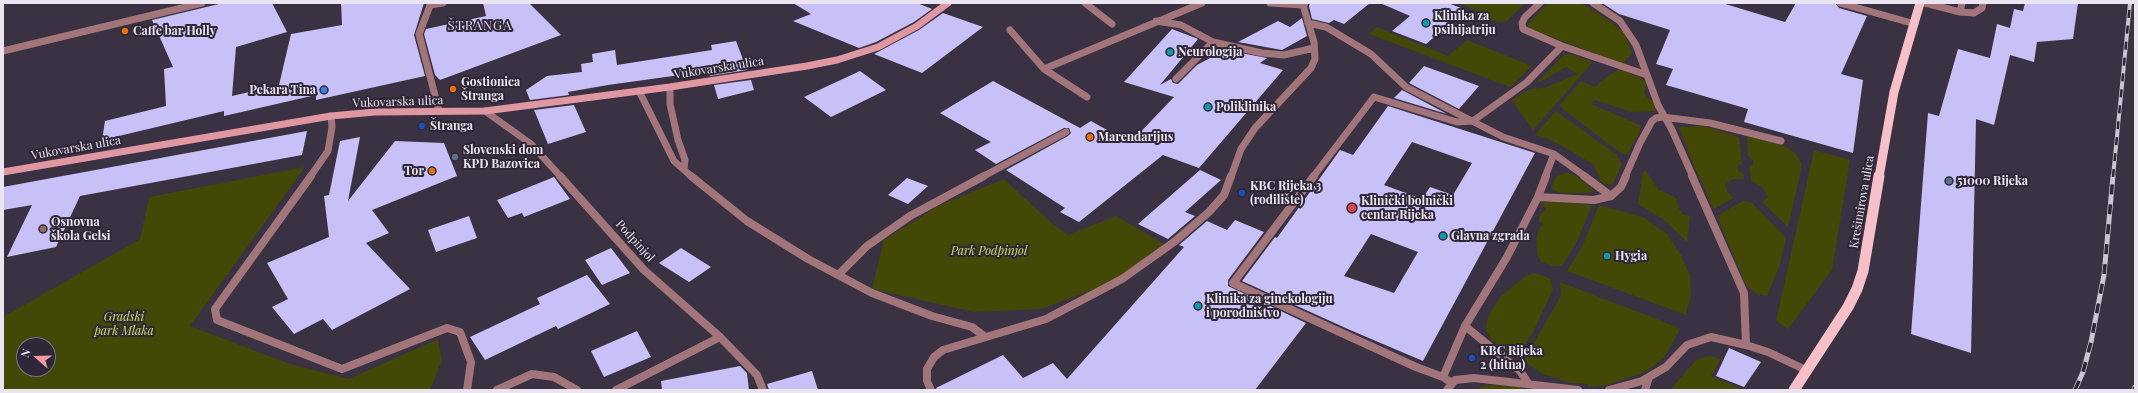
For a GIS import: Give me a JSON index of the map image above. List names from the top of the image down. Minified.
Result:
{"streets":{"main road":["Vukovarska ulica","Krešimirova ulica"],"street":["Podpinjol"]},"crossings":[["Vukovarska ulica","Podpinjol"]],"districts":["ŠTRANGA"],"parks":["Park Podpinjol","Gradski park Mlaka"],"places":["Klinika za psihijatriju","Caffe bar Holly","Neurologija","Gostionica Štranga","Pekara Tina","Poliklinika","Štranga","Marendarijus","Slovenski dom KPD Bazovica","Tor","51000 Rijeka","KBC Rijeka 3 (rodilište)","Klinički bolnički centar Rijeka","Osnovna škola Gelsi","Glavna zgrada","Hygia","Klinika za ginekologiju i porodništvo","KBC Rijeka 2 (hitna)"],"north":"left"}
